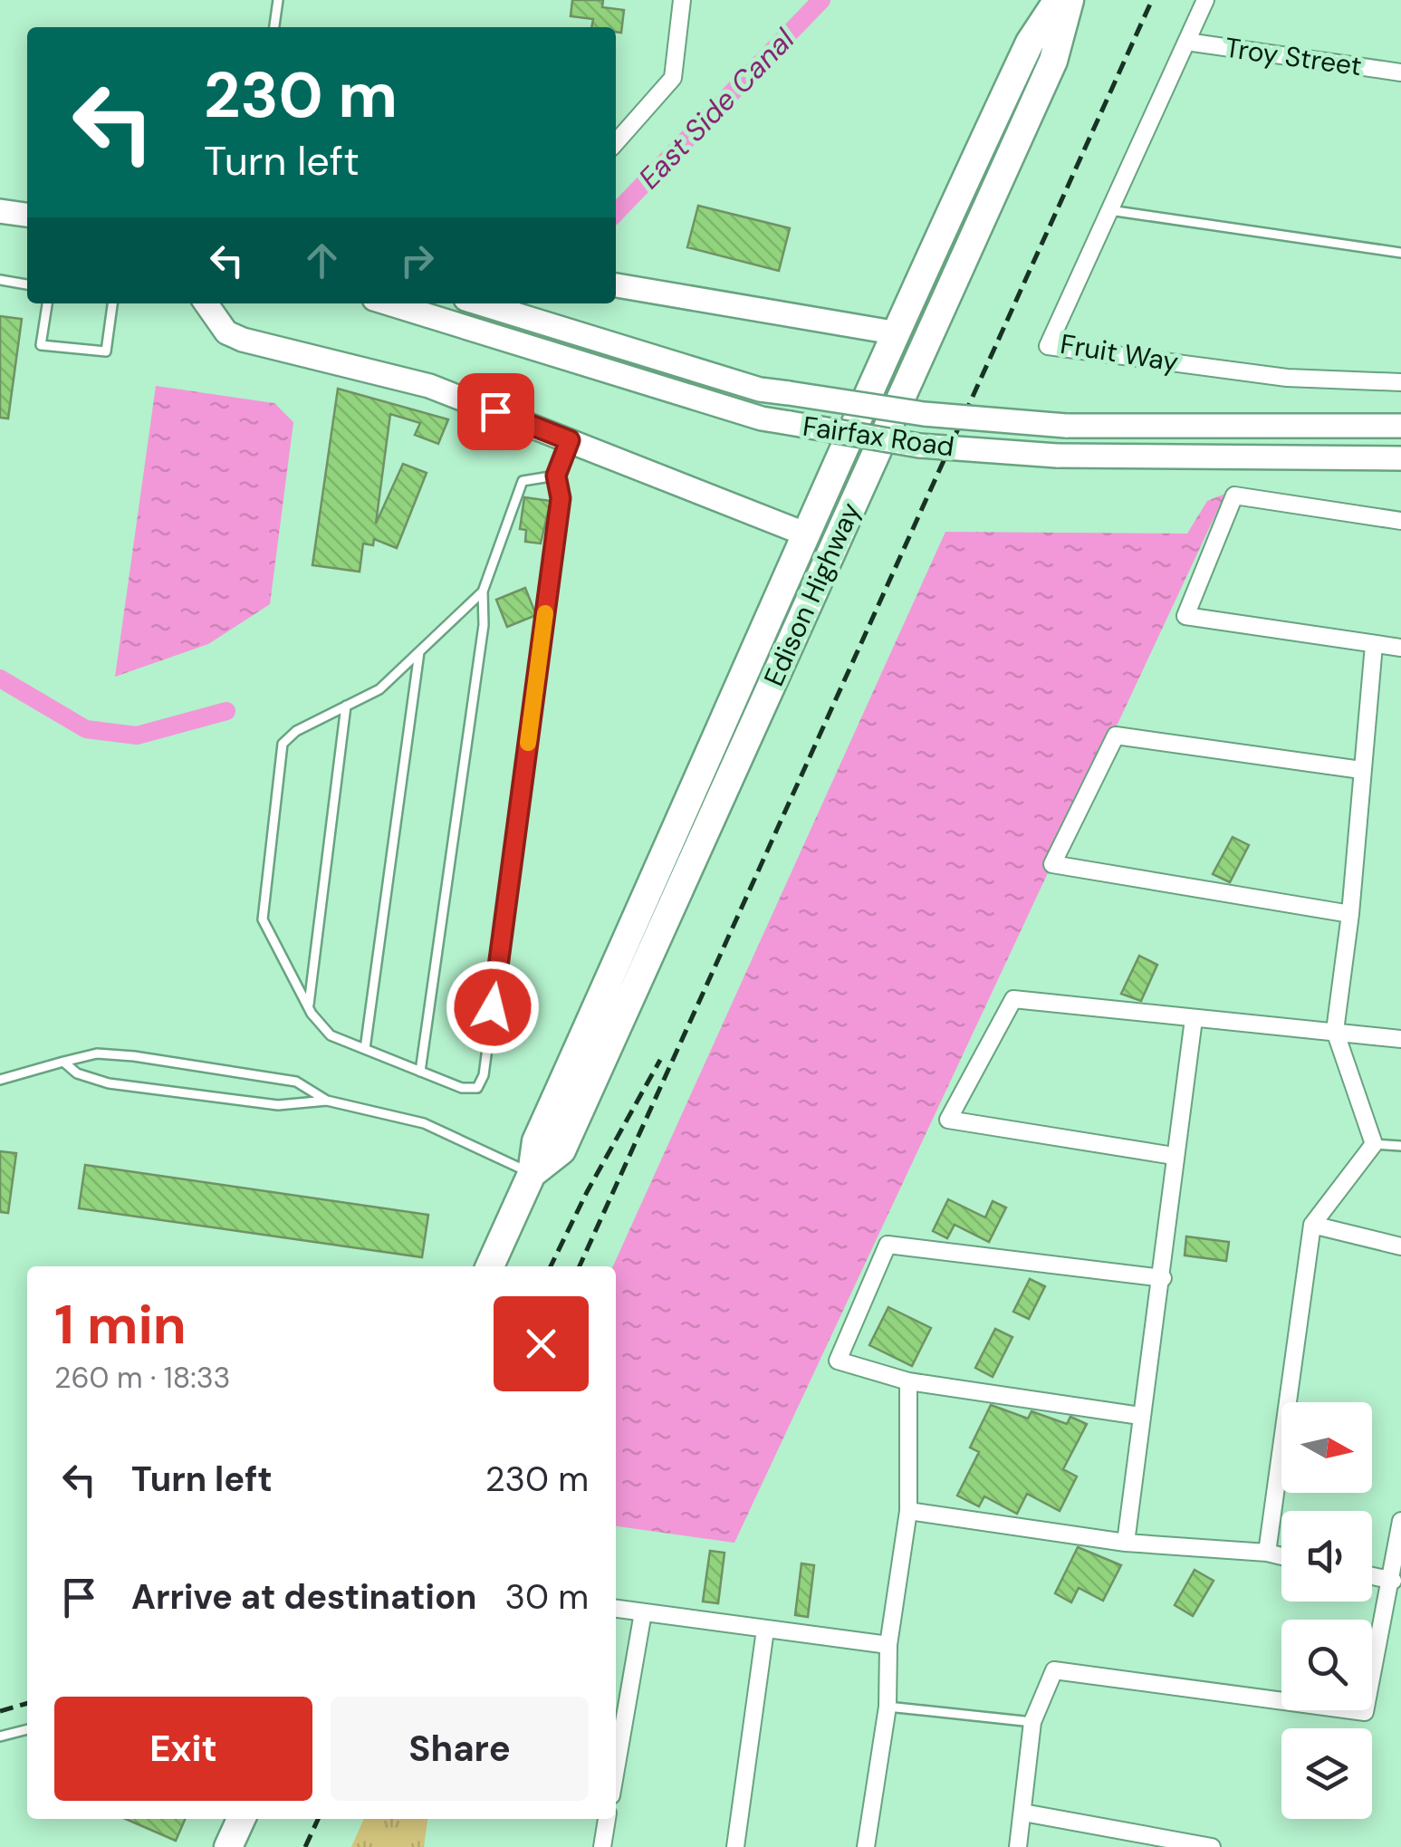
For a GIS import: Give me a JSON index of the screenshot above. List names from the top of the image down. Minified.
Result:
{"streets":{"main road":["Fairfax Road","Edison Highway"],"street":["Troy Street","Fruit Way"]},"crossings":[["Troy Street","Fruit Way"]],"water":["East Side Canal"],"north":"right","page":{"turn":["230 m","Turn left"],"heading":["1 min","260 m · 18:33"],"list":[{"name":"Turn left","value":"230 m"},{"name":"Arrive at destination","value":"30 m"}],"buttons":["Exit","Share"]}}
